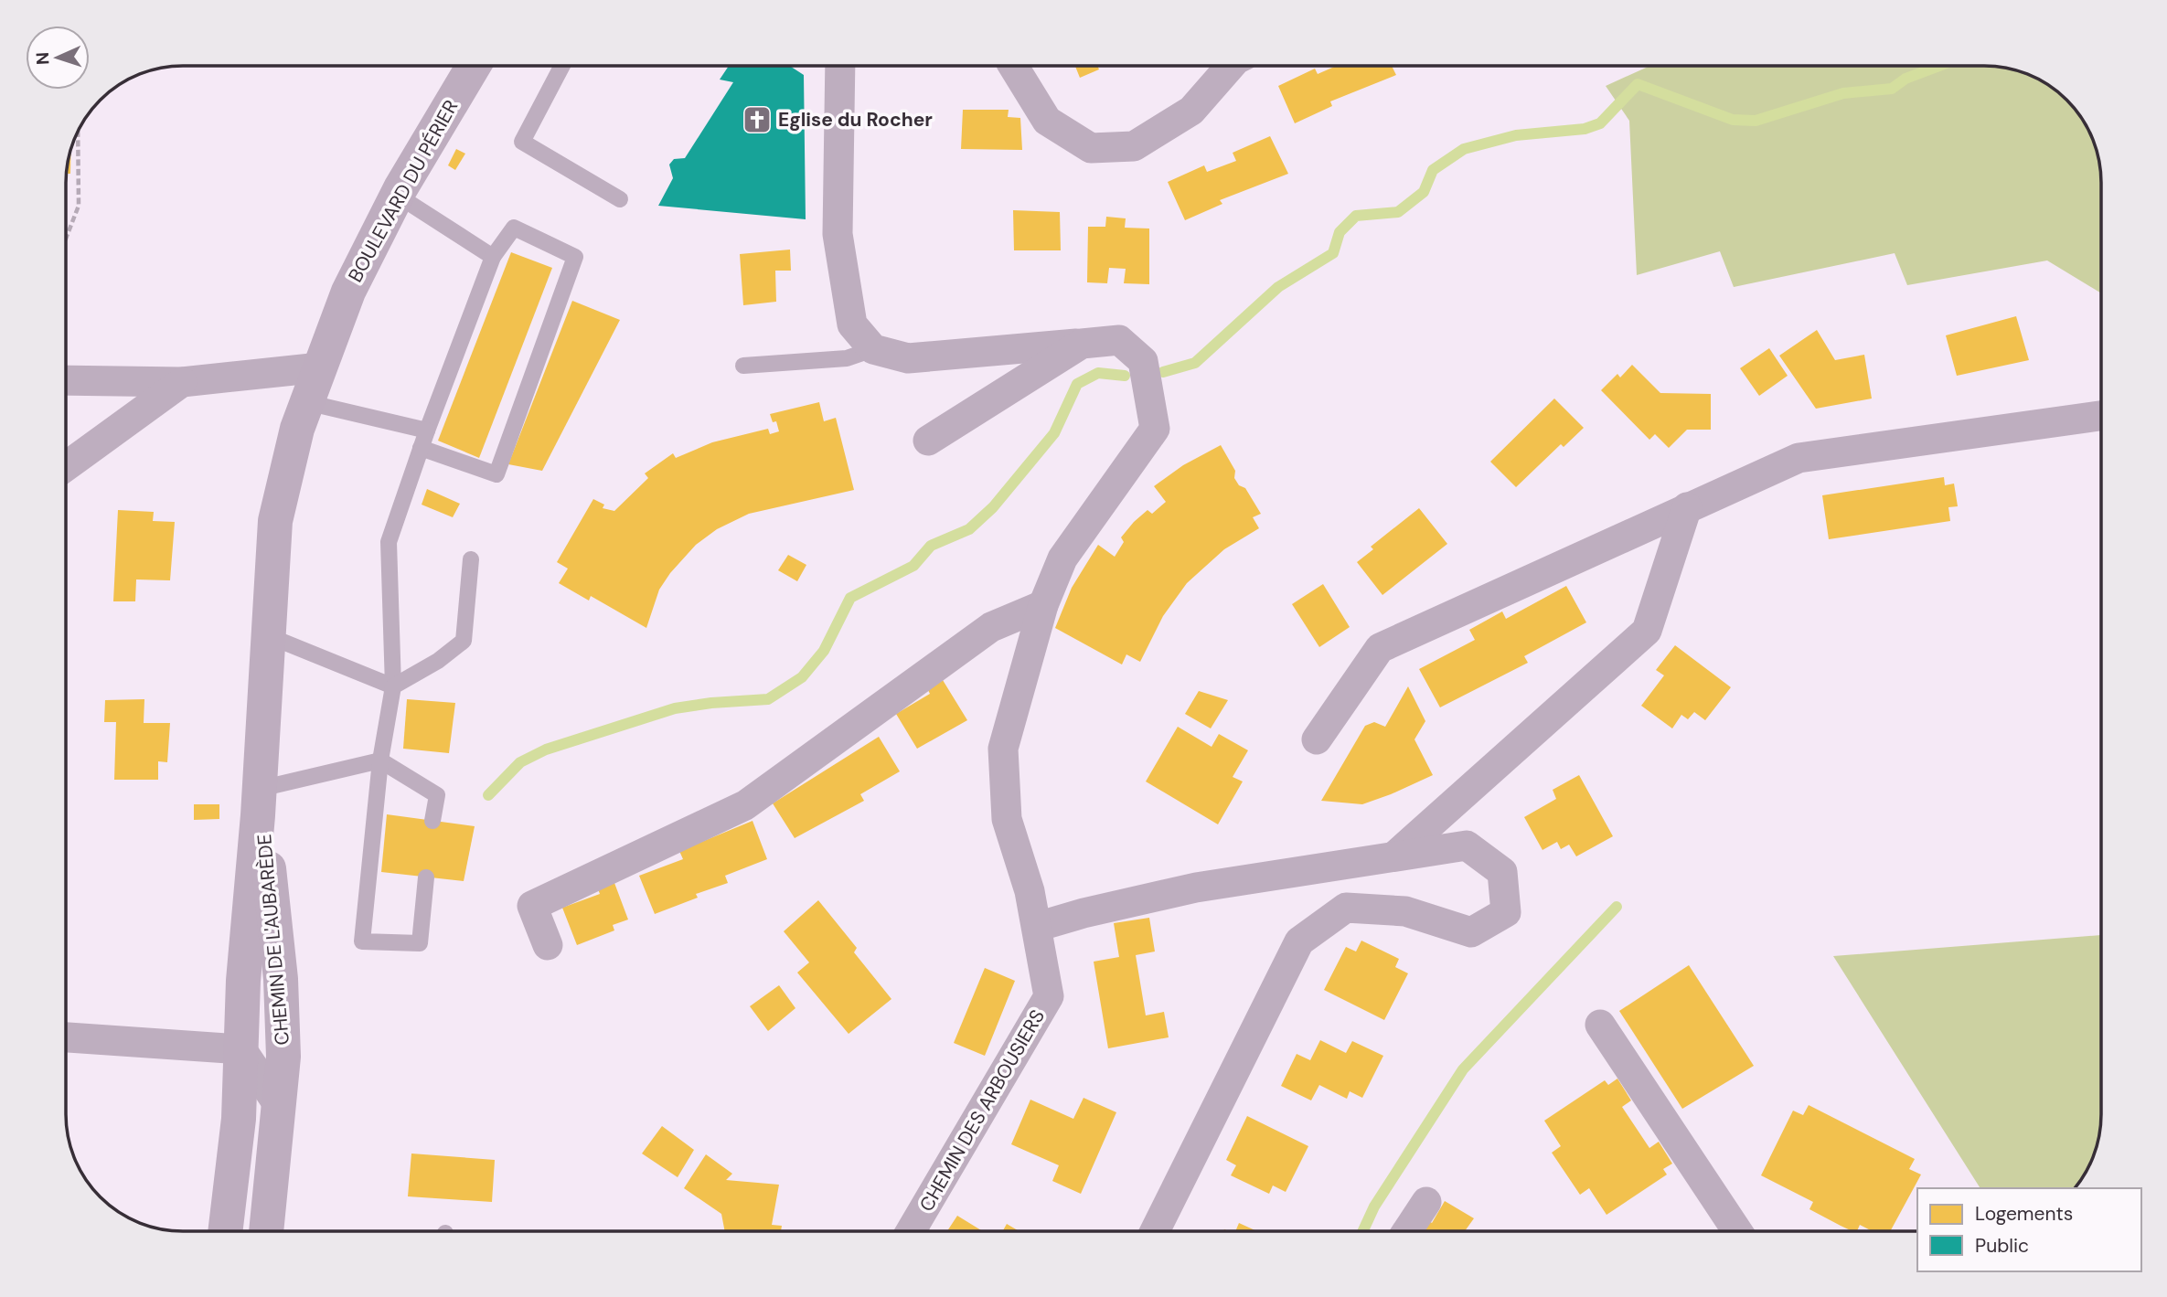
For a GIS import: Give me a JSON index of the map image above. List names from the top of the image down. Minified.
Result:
{"streets":{"street":["BOULEVARD DU PÉRIER","CHEMIN DE L'AUBARÈDE","CHEMIN DES ARBOUSIERS"]},"crossings":[["BOULEVARD DU PÉRIER","CHEMIN DE L'AUBARÈDE"]],"places":{"church":["Eglise du Rocher"]},"legend":["Logements","Public"],"north":"left"}
